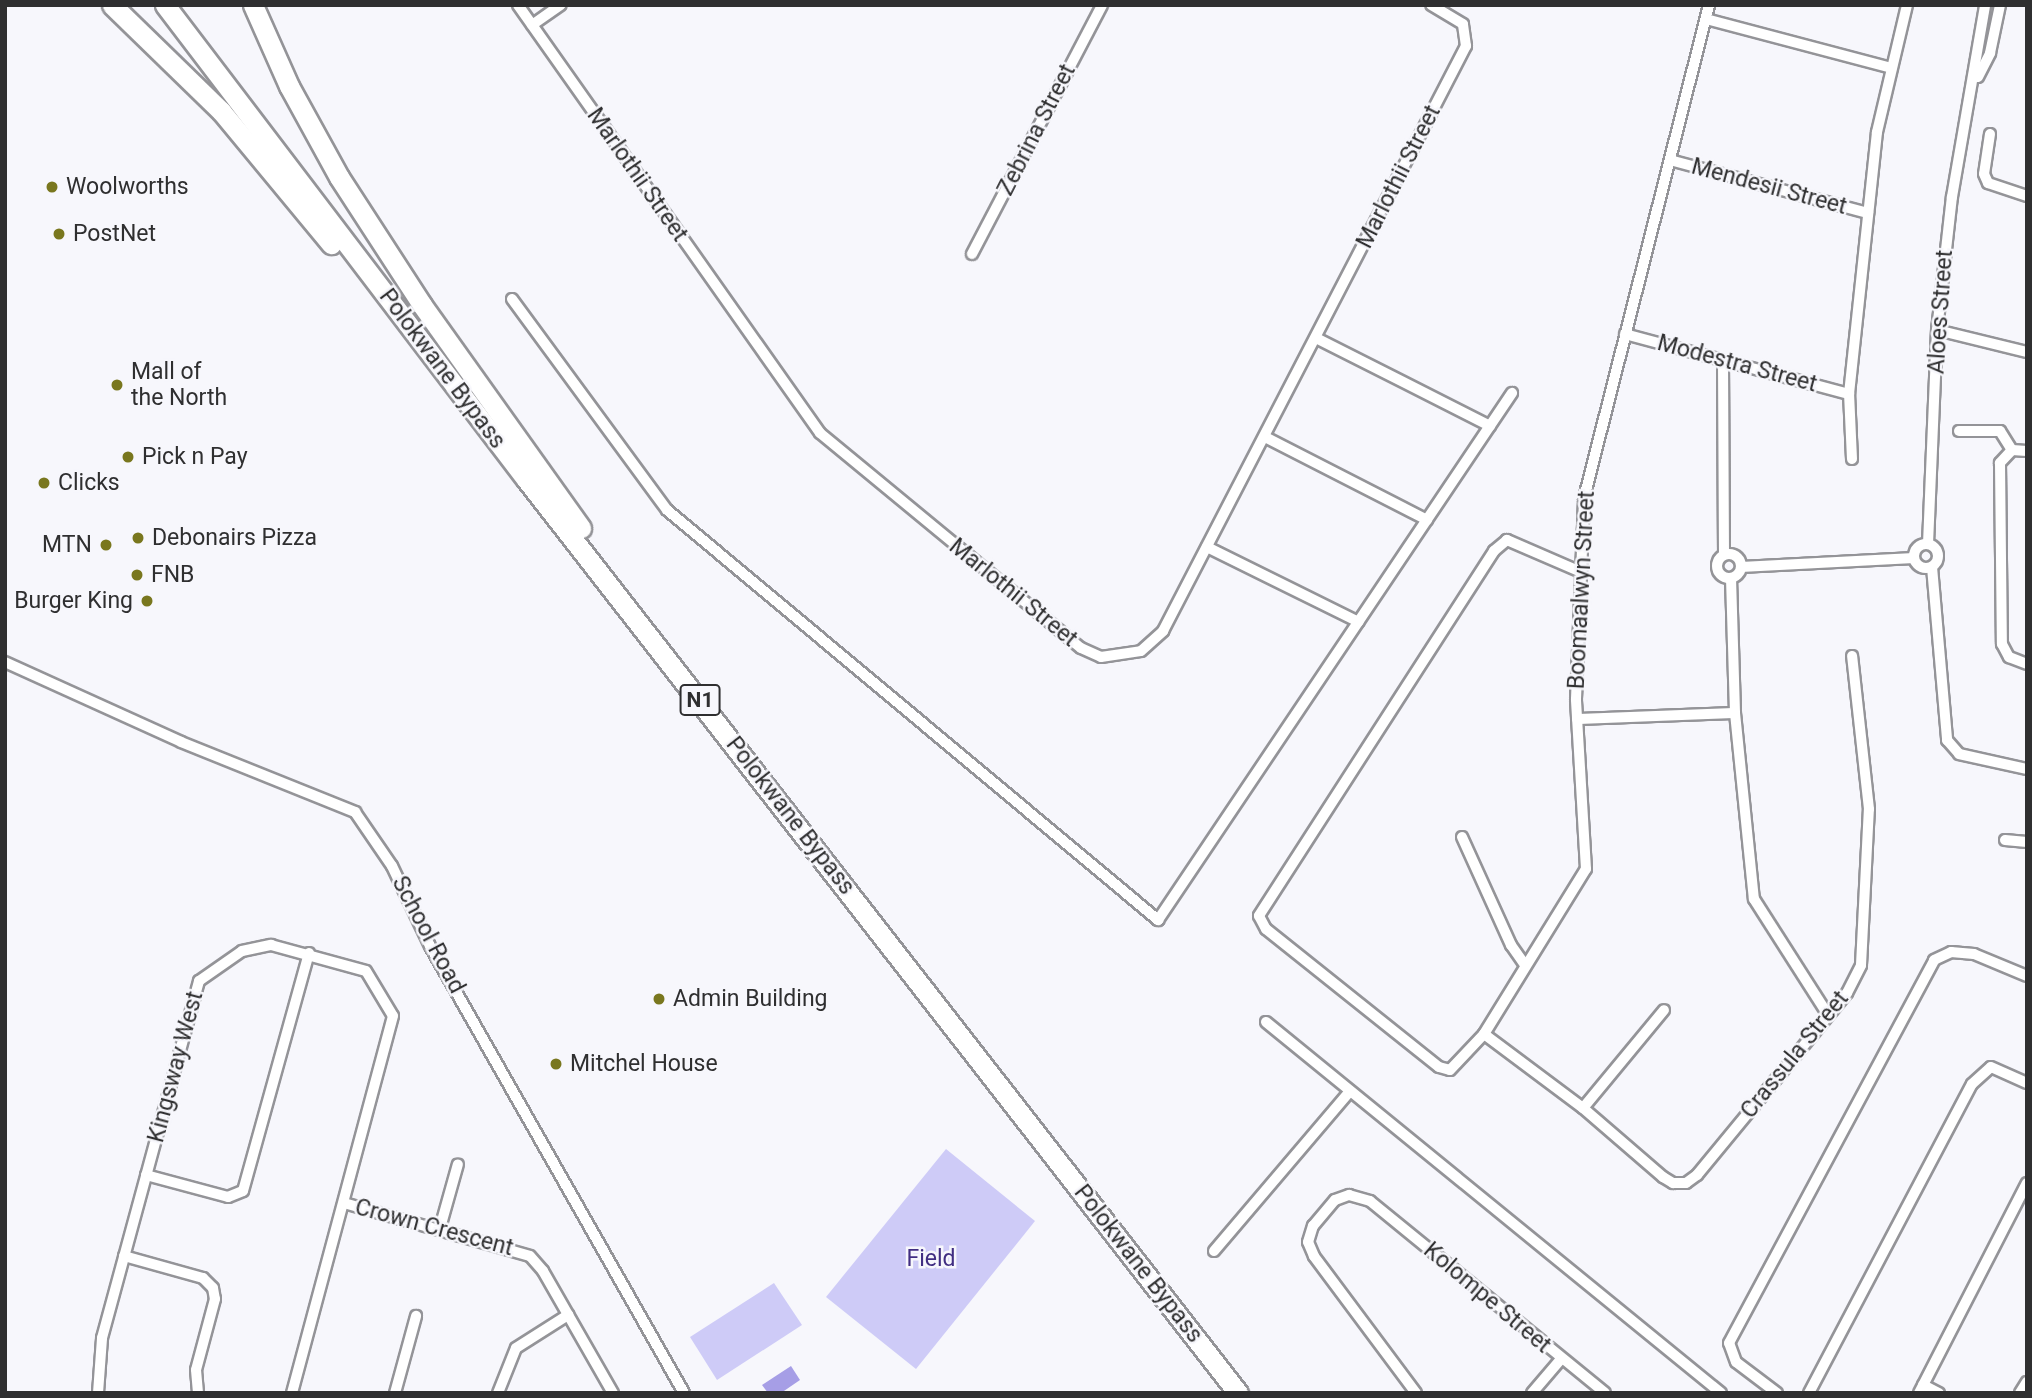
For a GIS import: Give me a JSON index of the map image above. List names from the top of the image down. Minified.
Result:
{"streets":{"highway":["Polokwane Bypass","N1"],"street":["Zebrina Street","Marlothii Street","Mendesii Street","Aloes Street","Modestra Street","Boomaalwyn Street","School Road","Crassula Street","Kingsway West","Crown Crescent","Kolompe Street"]},"crossings":[["Mendesii Street","Boomaalwyn Street"],["Modestra Street","Boomaalwyn Street"],["Boomaalwyn Street","Crassula Street"],["Kingsway West","Crown Crescent"]],"parks":["Field"],"places":["Woolworths","PostNet","Mall of the North","Pick n Pay","Clicks","Debonairs Pizza","MTN","FNB","Burger King","Admin Building","Mitchel House"]}
